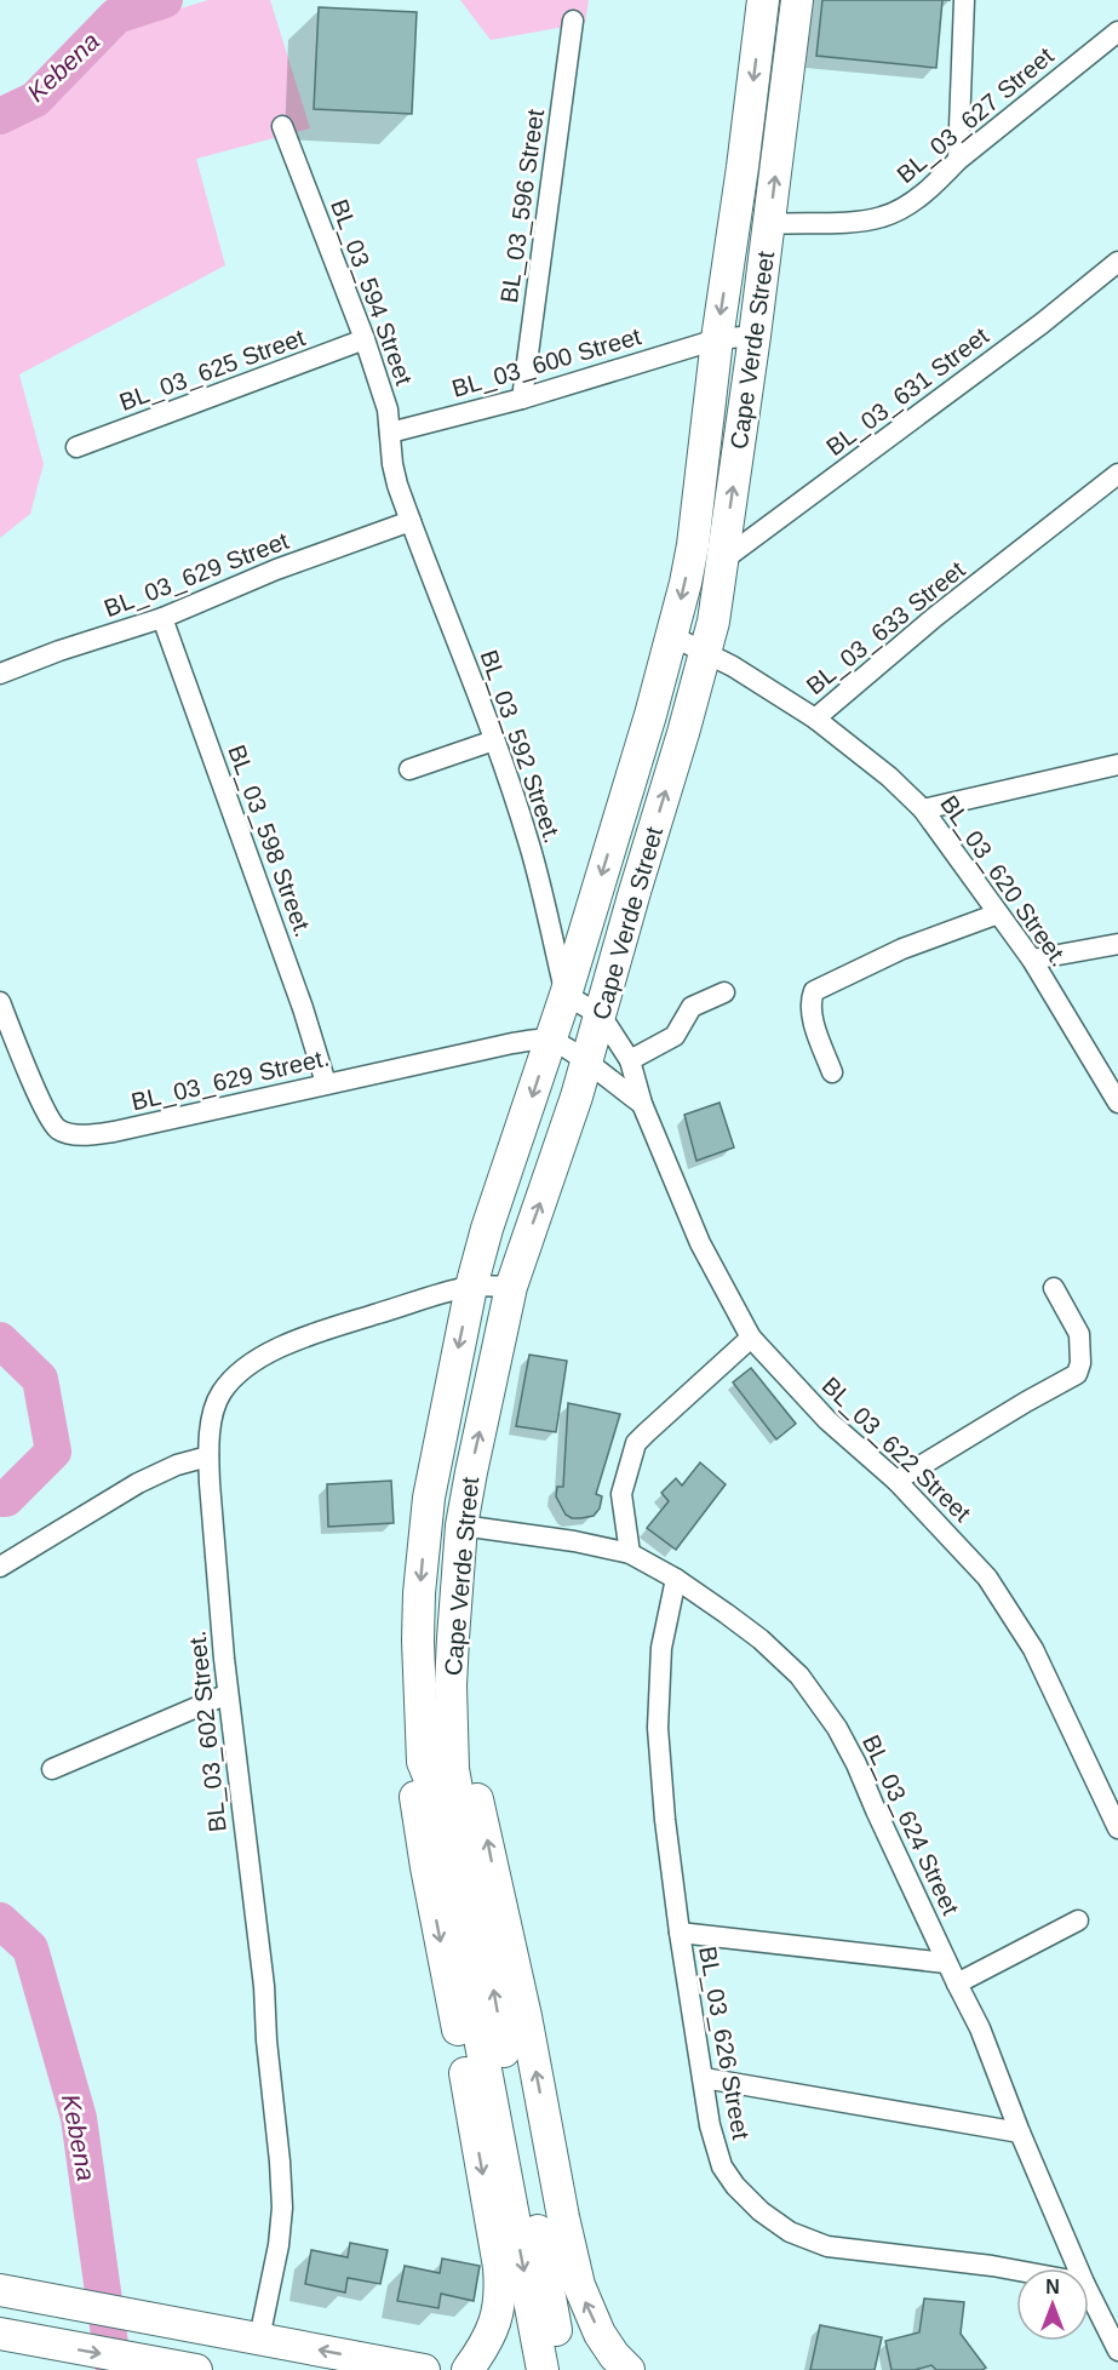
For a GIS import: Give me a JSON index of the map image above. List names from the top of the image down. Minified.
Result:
{"streets":{"main road":["Cape Verde Street"],"street":["BL_03_627 Street","BL_03_596 Street","BL_03_594 Street","BL_03_600 Street","BL_03_625 Street","BL_03_631 Street","BL_03_629 Street","BL_03_633 Street","BL_03_592 Street.","BL_03_598 Street.","BL_03_620 Street.","BL_03_629 Street.","BL_03_622 Street","BL_03_602 Street.","BL_03_624 Street","BL_03_626 Street"]},"crossings":[["BL_03_627 Street","Cape Verde Street"],["BL_03_596 Street","BL_03_600 Street"],["BL_03_594 Street","BL_03_600 Street"],["BL_03_594 Street","BL_03_625 Street"],["BL_03_594 Street","BL_03_629 Street"],["BL_03_594 Street","BL_03_592 Street."],["Cape Verde Street","BL_03_600 Street"],["Cape Verde Street","BL_03_631 Street"],["Cape Verde Street","BL_03_633 Street"],["Cape Verde Street","BL_03_592 Street."],["Cape Verde Street","BL_03_629 Street."],["Cape Verde Street","BL_03_622 Street"],["Cape Verde Street","BL_03_602 Street."],["Cape Verde Street","BL_03_624 Street"],["BL_03_629 Street","BL_03_592 Street."],["BL_03_629 Street","BL_03_598 Street."],["BL_03_633 Street","BL_03_620 Street."],["BL_03_598 Street.","BL_03_629 Street."],["BL_03_624 Street","BL_03_626 Street"]],"water":["Kebena"],"north":"top"}
